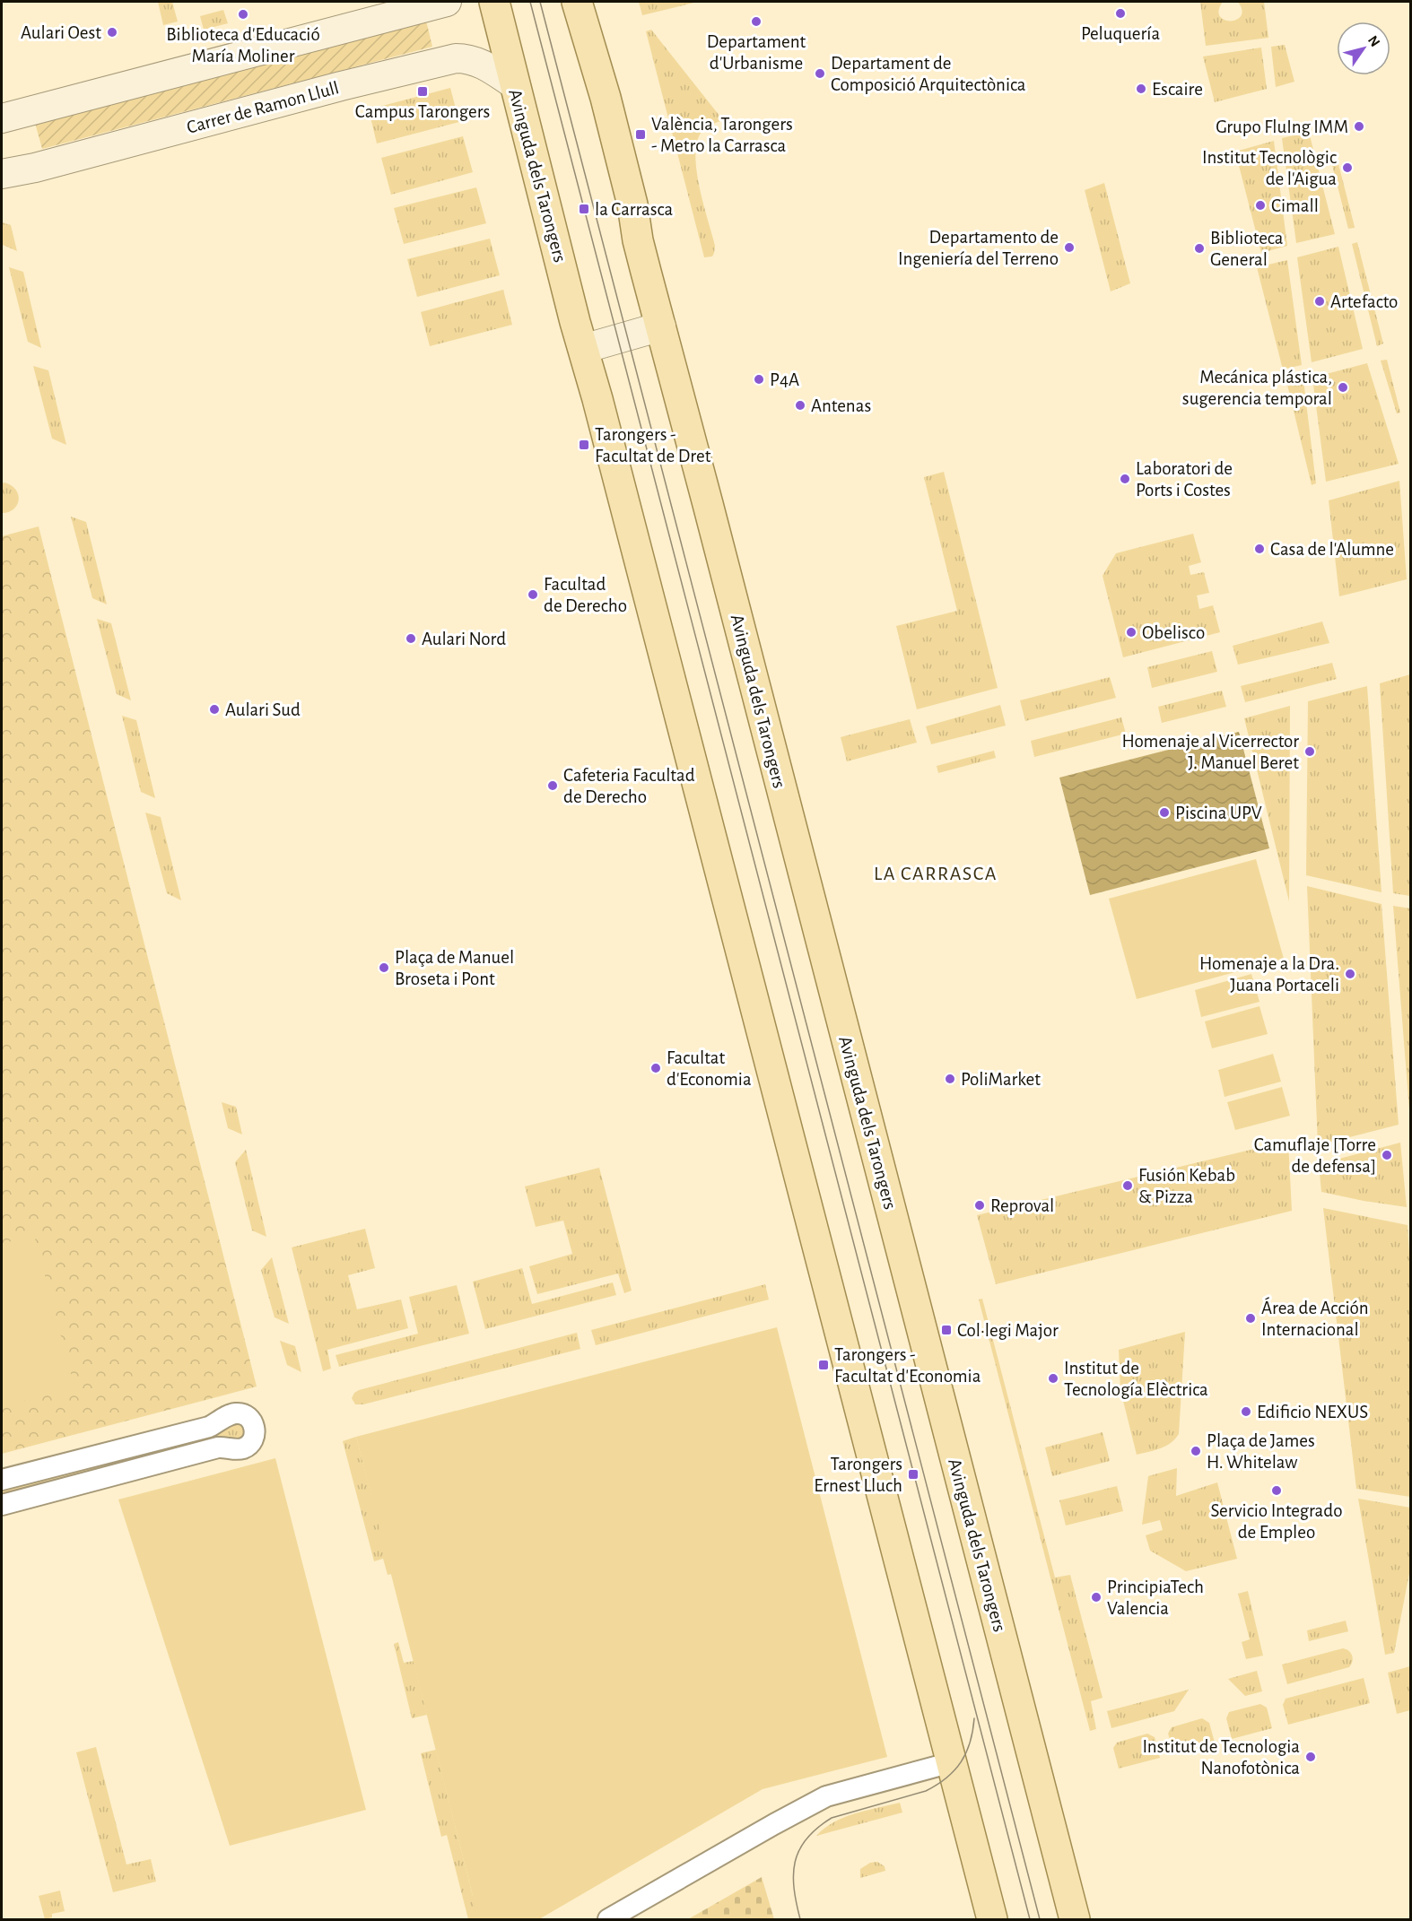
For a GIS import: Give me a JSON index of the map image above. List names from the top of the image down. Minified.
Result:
{"streets":{"main road":["Carrer de Ramon Llull","Avinguda dels Tarongers"]},"crossings":[["Carrer de Ramon Llull","Avinguda dels Tarongers"]],"districts":["LA CARRASCA"],"places":{"other":["Peluquería","Biblioteca d'Educació María Moliner","Departament d'Urbanisme","Aulari Oest","Departament de Composició Arquitectònica","Escaire","Grupo FluIng IMM","Institut Tecnològic de l'Aigua","Cimall","Departamento de Ingeniería del Terreno","Biblioteca General","Artefacto","P4A","Mecánica plástica, sugerencia temporal","Antenas","Laboratori de Ports i Costes","Casa de l'Alumne","Facultad de Derecho","Obelisco","Aulari Nord","Aulari Sud","Homenaje al Vicerrector J. Manuel Beret","Cafeteria Facultad de Derecho","Piscina UPV","Plaça de Manuel Broseta i Pont","Homenaje a la Dra. Juana Portaceli","Facultat d'Economia","PoliMarket","Camuflaje [Torre de defensa]","Fusión Kebab & Pizza","Reproval","Área de Acción Internacional","Institut de Tecnología Elèctrica","Edificio NEXUS","Plaça de James H. Whitelaw","Servicio Integrado de Empleo","PrincipiaTech Valencia","Institut de Tecnologia Nanofotònica"],"transit":["Campus Tarongers","València, Tarongers - Metro la Carrasca","la Carrasca","Tarongers - Facultat de Dret","Col·legi Major","Tarongers - Facultat d'Economia","Tarongers Ernest Lluch"]},"north":"top right"}
